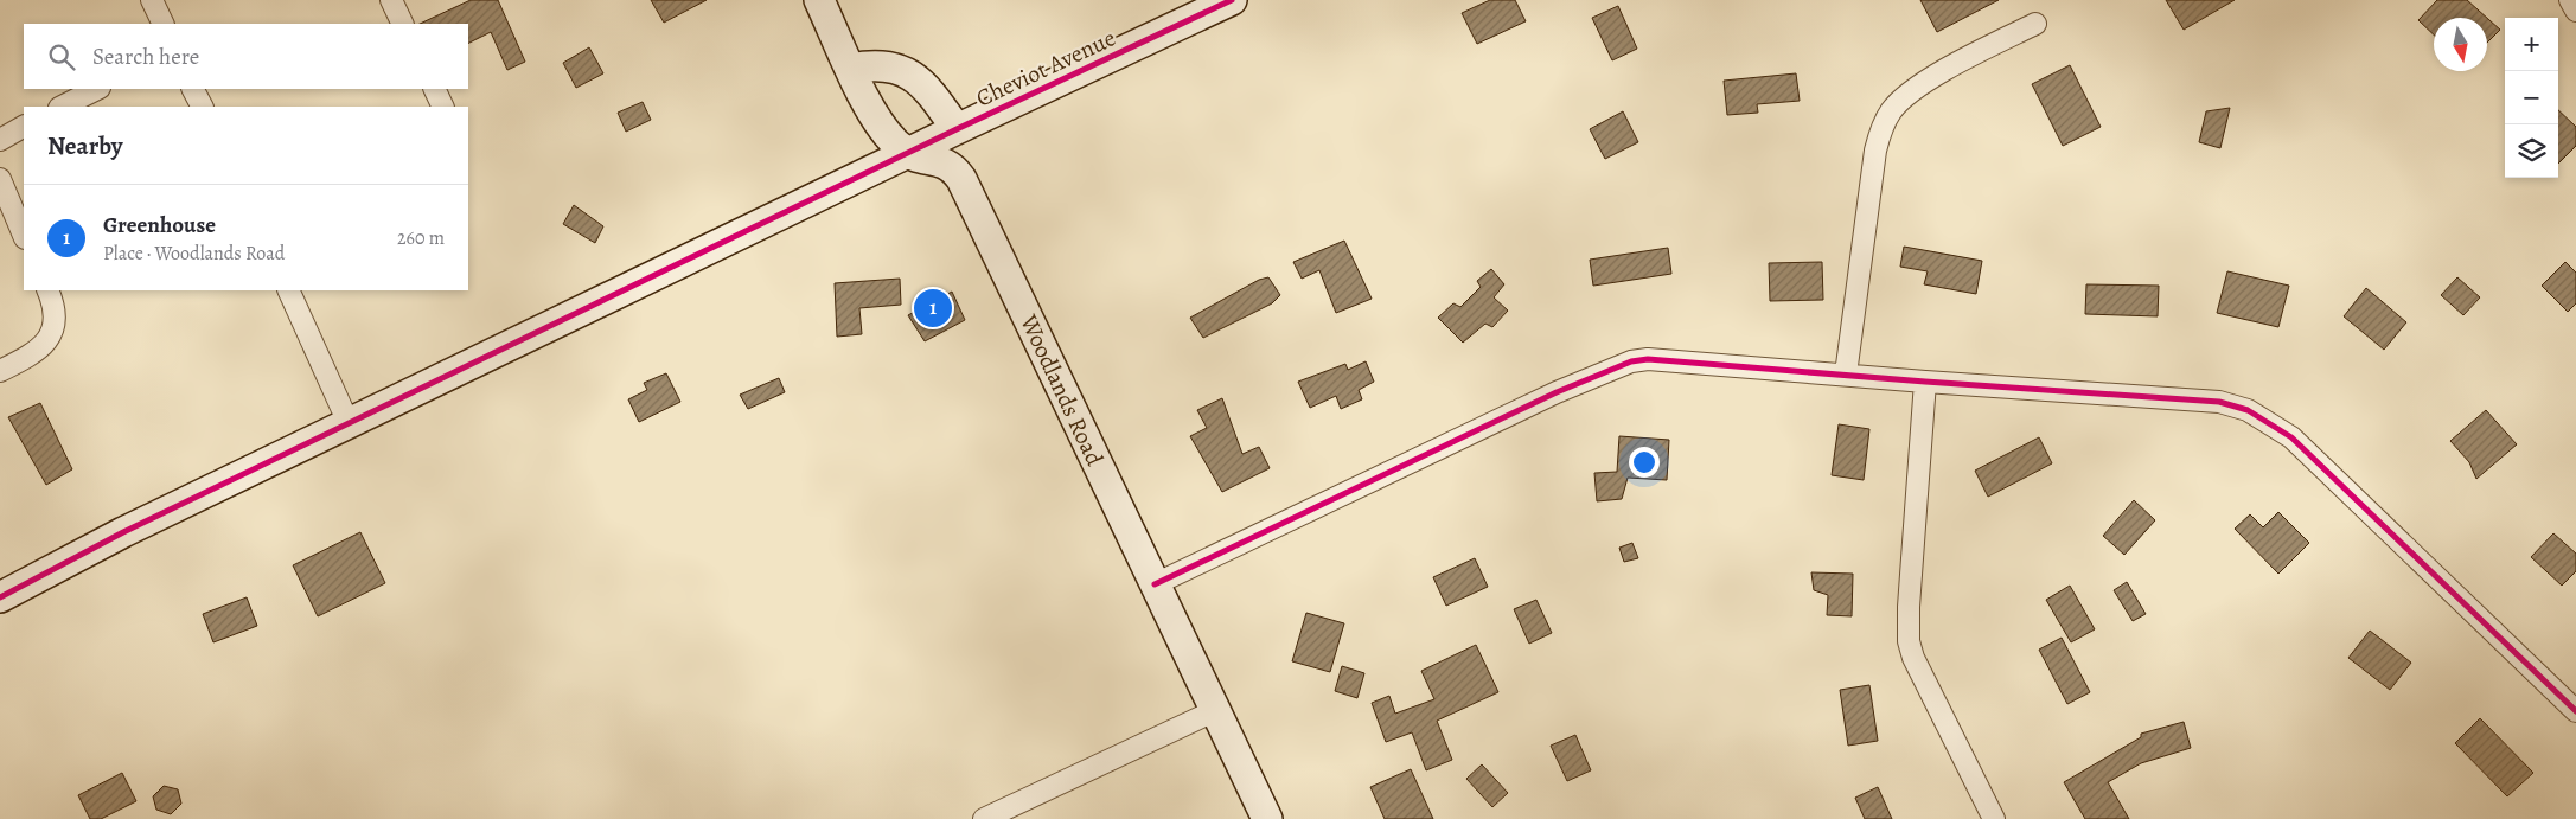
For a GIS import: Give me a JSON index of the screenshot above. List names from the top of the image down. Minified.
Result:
{"streets":{"street":["Cheviot Avenue","Woodlands Road"]},"crossings":[["Cheviot Avenue","Woodlands Road"]],"north":"bottom","page":{"map_buttons":["+","−"],"search":"Search here","heading":"Nearby","list":[{"mark":"1","name":"Greenhouse","note":"Place · Woodlands Road","value":"260 m"}],"pins":"1"}}
